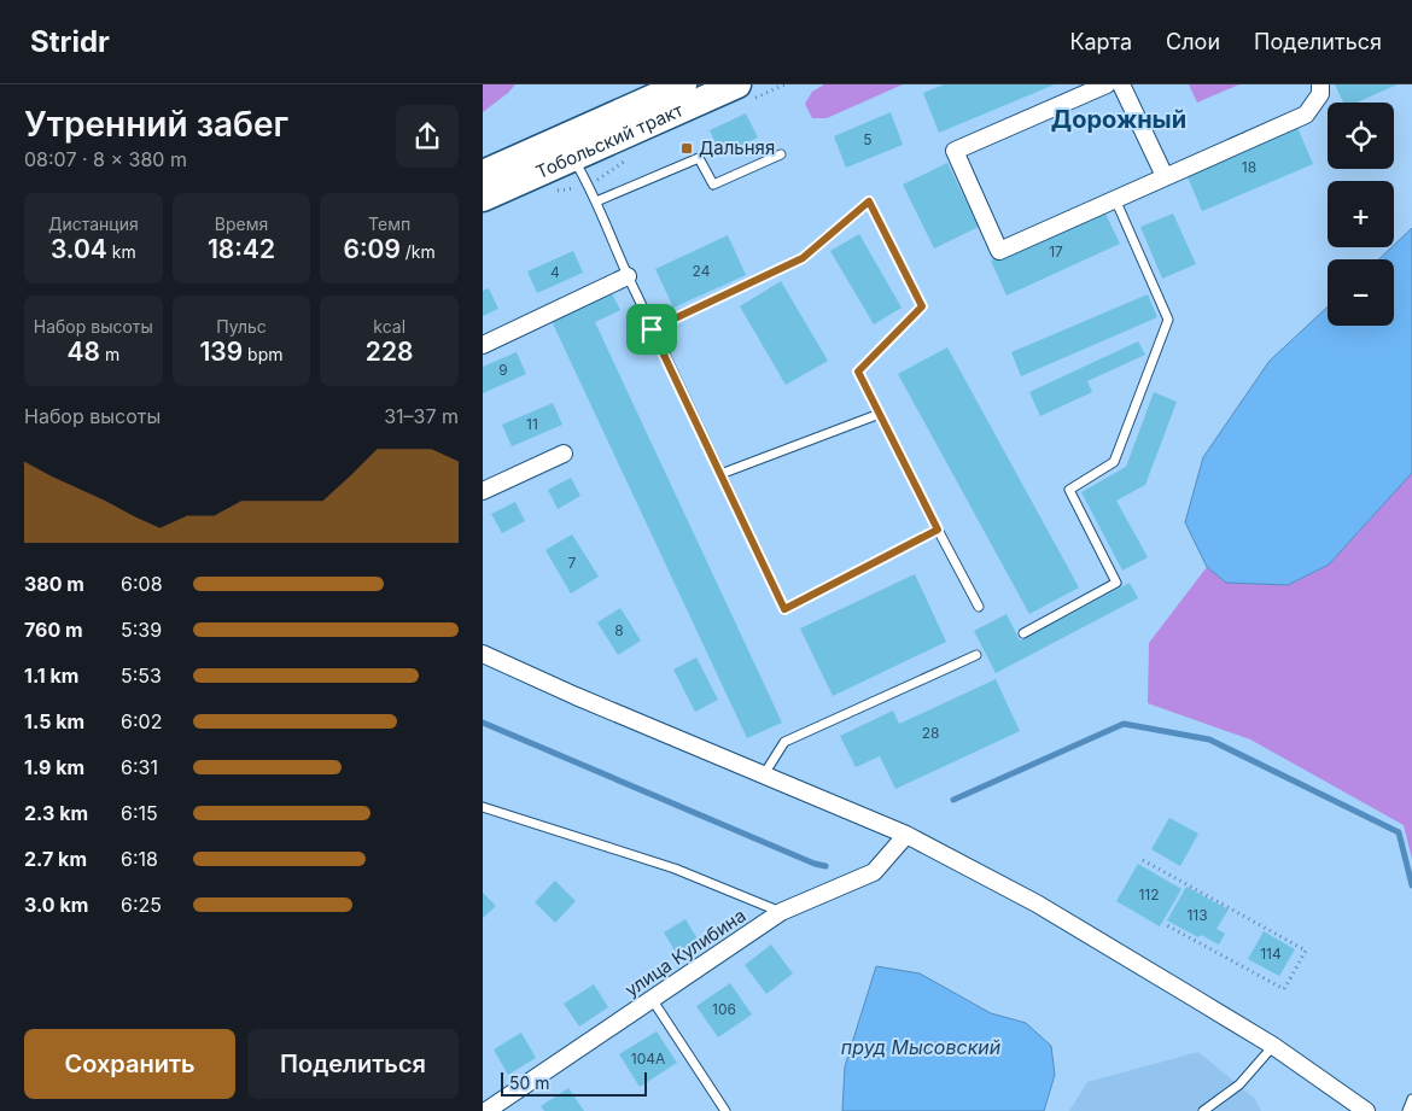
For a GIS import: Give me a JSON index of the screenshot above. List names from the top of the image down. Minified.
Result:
{"streets":{"main road":["Тобольский тракт"],"street":["улица Кулибина"]},"districts":["Дорожный"],"water":["пруд Мысовский"],"places":{"transit":["Дальняя"]},"house_numbers":["5","18","17","24","4","9","11","7","8","28","112","113","114","106","104А"],"scale_bar":"50 m","page":{"header":"Stridr","nav":["Карта","Слои","Поделиться"],"heading":["Утренний забег","08:07 · 8 × 380 m"],"map_buttons":["+","−"],"stats":[["Дистанция","3.04 km"],["Время","18:42"],["Темп","6:09 /km"],["Набор высоты","48 m"],["Пульс","139 bpm"],["kcal","228"]],"chart":["Набор высоты","31–37 m"],"list":[{"name":"380 m","note":"6:08"},{"name":"760 m","note":"5:39"},{"name":"1.1 km","note":"5:53"},{"name":"1.5 km","note":"6:02"},{"name":"1.9 km","note":"6:31"},{"name":"2.3 km","note":"6:15"},{"name":"2.7 km","note":"6:18"},{"name":"3.0 km","note":"6:25"}],"buttons":["Сохранить","Поделиться"],"scale":"50 m"}}
